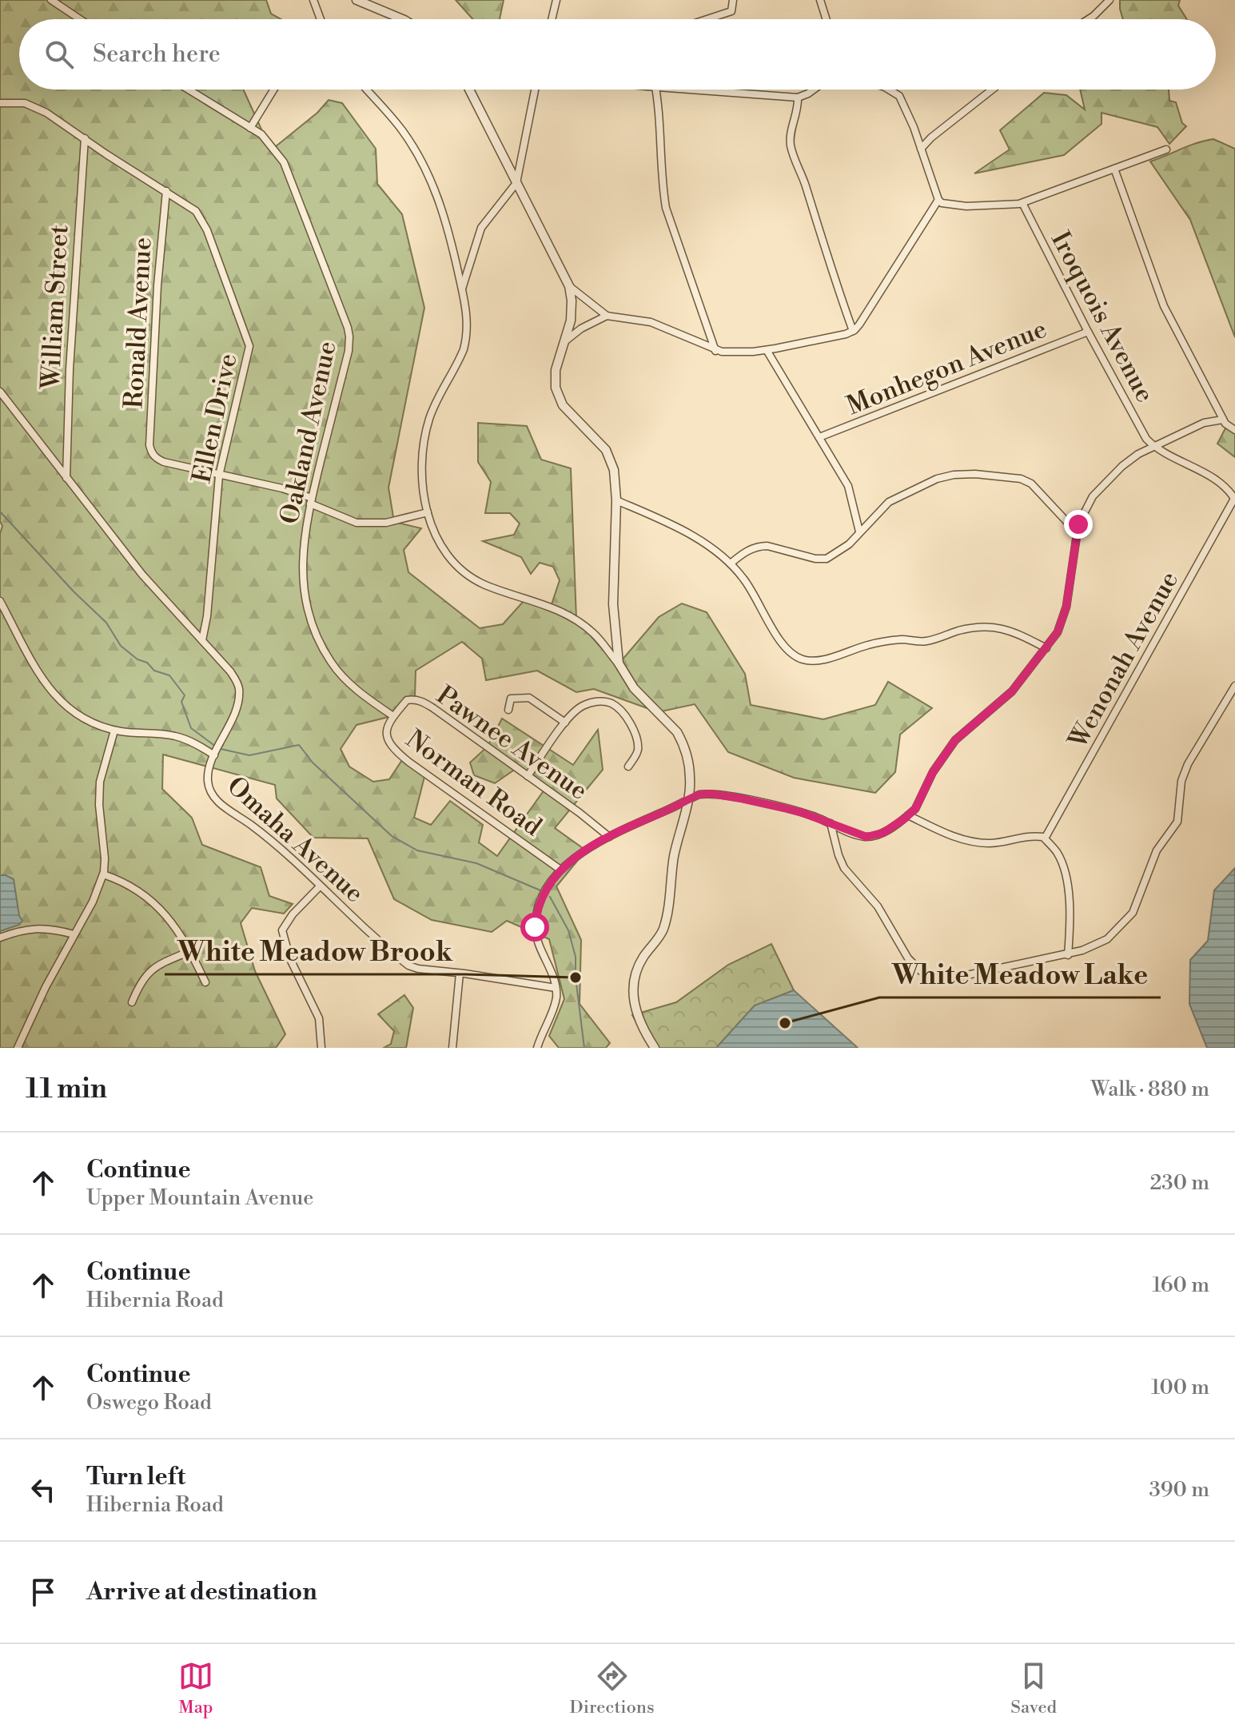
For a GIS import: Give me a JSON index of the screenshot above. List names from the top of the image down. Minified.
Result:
{"streets":{"street":["William Street","Iroquois Avenue","Ronald Avenue","Monhegon Avenue","Ellen Drive","Oakland Avenue","Wenonah Avenue","Pawnee Avenue","Norman Road","Omaha Avenue"]},"crossings":[["William Street","Ellen Drive"],["William Street","Omaha Avenue"],["Iroquois Avenue","Monhegon Avenue"],["Ronald Avenue","Ellen Drive"],["Ellen Drive","Omaha Avenue"],["Oakland Avenue","Pawnee Avenue"],["Oakland Avenue","Norman Road"],["Pawnee Avenue","Norman Road"]],"places":["White Meadow Brook","White Meadow Lake"],"page":{"search":"Search here","heading":["11 min","Walk · 880 m"],"list":[["Continue","Upper Mountain Avenue","230 m"],["Continue","Hibernia Road","160 m"],["Continue","Oswego Road","100 m"],["Turn left","Hibernia Road","390 m"],"Arrive at destination"],"nav":["Map","Directions","Saved"]}}
